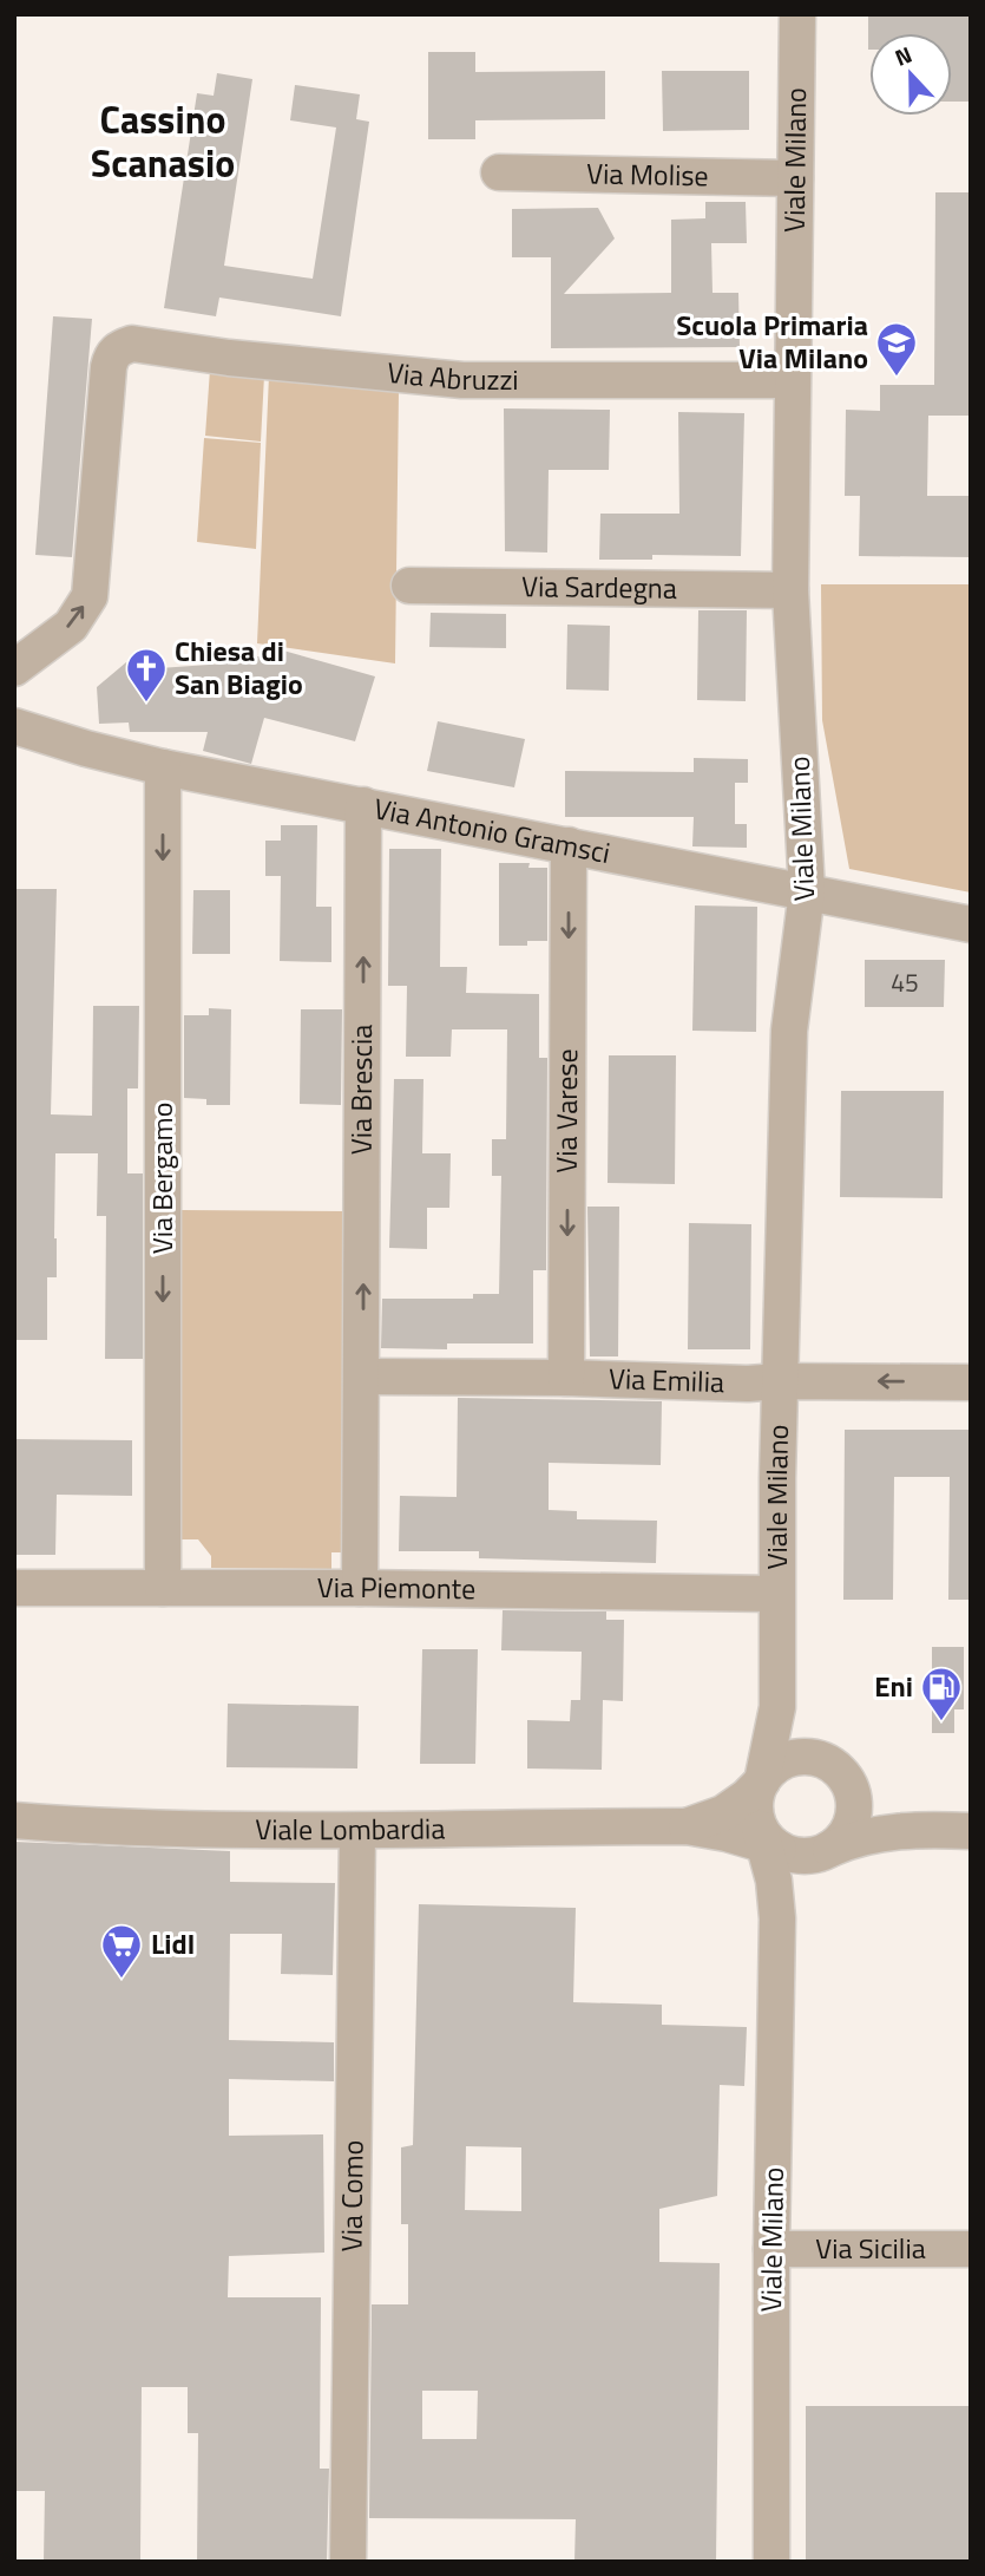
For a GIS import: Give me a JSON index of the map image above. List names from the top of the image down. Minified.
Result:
{"streets":{"street":["Viale Milano","Via Molise","Via Abruzzi","Via Sardegna","Via Antonio Gramsci","Via Brescia","Via Varese","Via Bergamo","Via Emilia","Via Piemonte","Viale Lombardia","Via Como","Via Sicilia"]},"crossings":[["Viale Milano","Via Molise"],["Viale Milano","Via Abruzzi"],["Viale Milano","Via Sardegna"],["Viale Milano","Via Antonio Gramsci"],["Viale Milano","Via Emilia"],["Viale Milano","Via Piemonte"],["Viale Milano","Viale Lombardia"],["Viale Milano","Via Sicilia"],["Via Antonio Gramsci","Via Brescia"],["Via Antonio Gramsci","Via Varese"],["Via Antonio Gramsci","Via Bergamo"],["Via Brescia","Via Emilia"],["Via Brescia","Via Piemonte"],["Via Varese","Via Emilia"],["Via Bergamo","Via Piemonte"],["Viale Lombardia","Via Como"]],"one_way":["Via Abruzzi","Via Brescia","Via Varese","Via Bergamo"],"districts":["Cassino Scanasio"],"places":{"school or university":["Scuola Primaria Via Milano"],"church":["Chiesa di San Biagio"],"fuel station":["Eni"],"supermarket":["Lidl"]},"house_numbers":["45"],"north":"top"}
